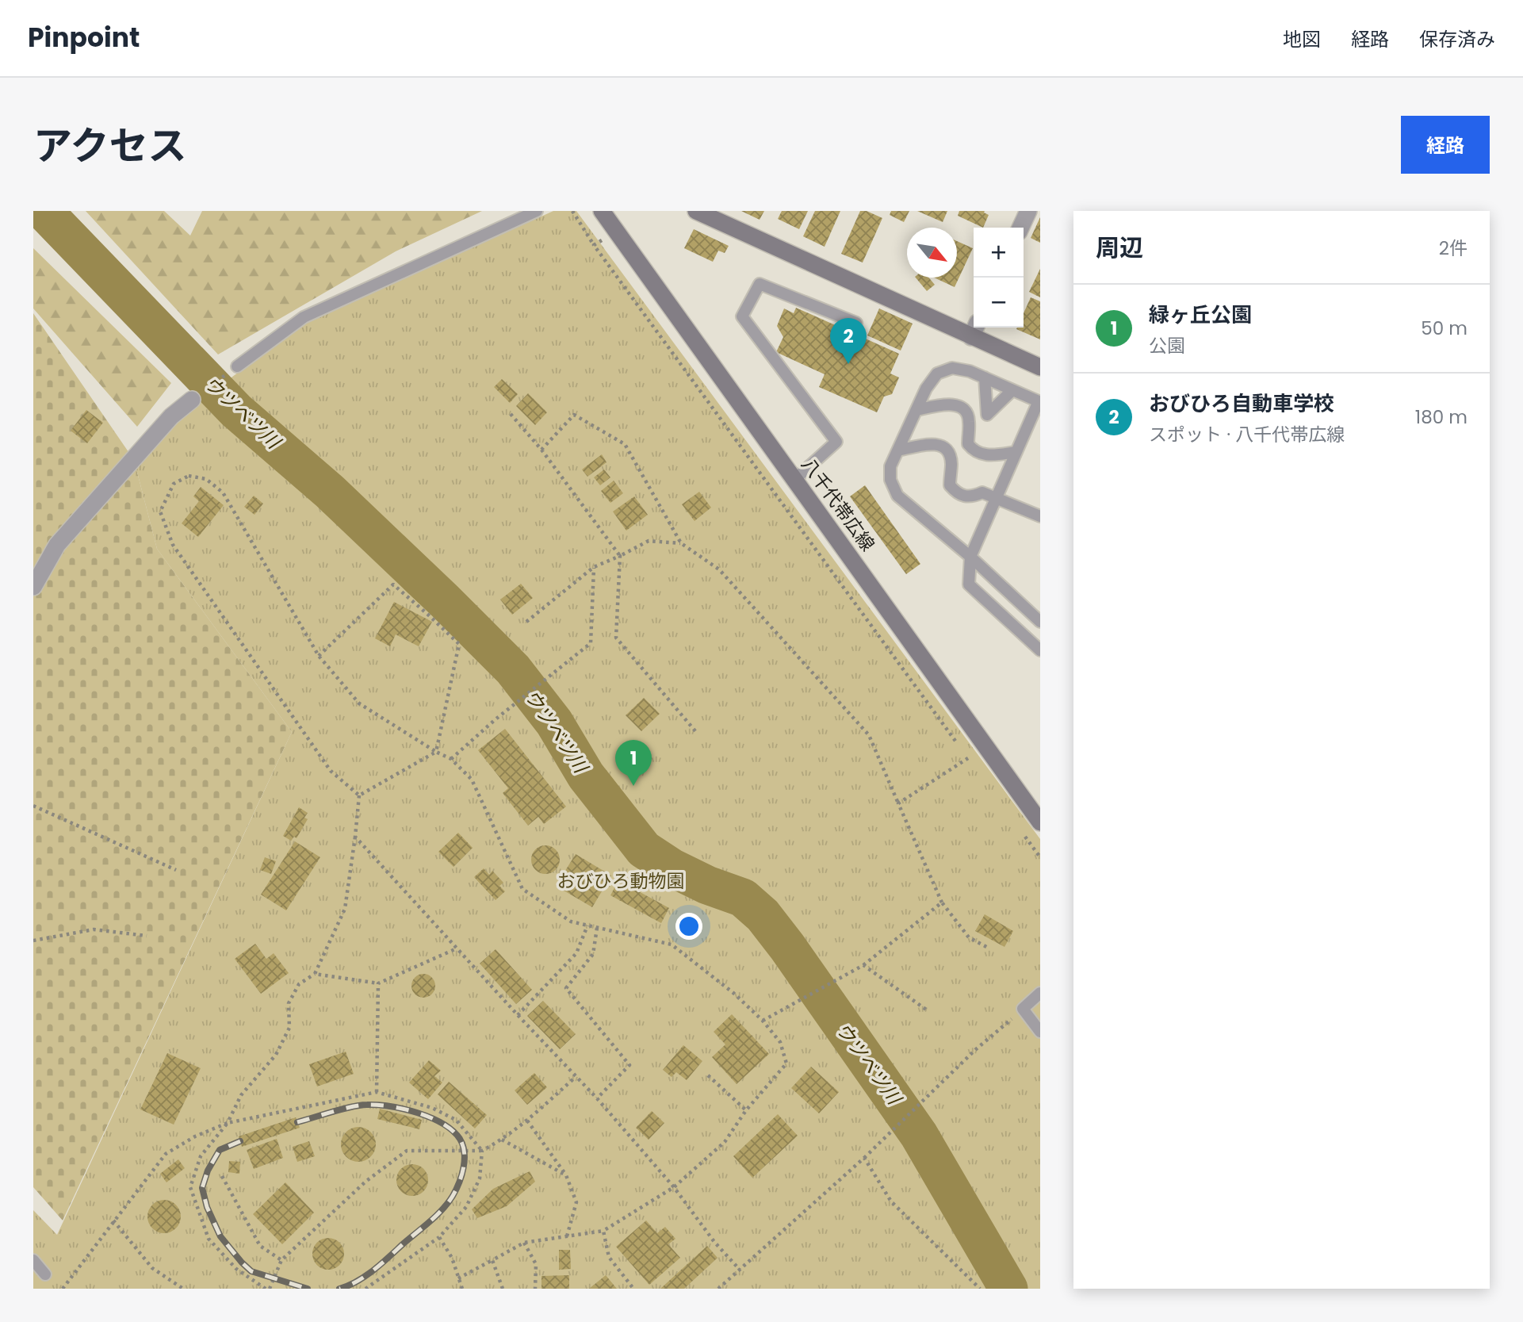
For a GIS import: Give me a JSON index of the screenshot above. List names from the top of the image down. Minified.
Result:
{"streets":{"main road":["八千代帯広線"]},"water":["ウツベツ川"],"parks":["おびひろ動物園"],"north":"bottom right","page":{"header":"Pinpoint","nav":["地図","経路","保存済み"],"title":"アクセス","buttons":"経路","heading":["周辺","2件"],"map_buttons":["+","−"],"list":[{"mark":"1","name":"緑ヶ丘公園","note":"公園","value":"50 m"},{"mark":"2","name":"おびひろ自動車学校","note":"スポット · 八千代帯広線","value":"180 m"}],"pins":["2","1"]}}
